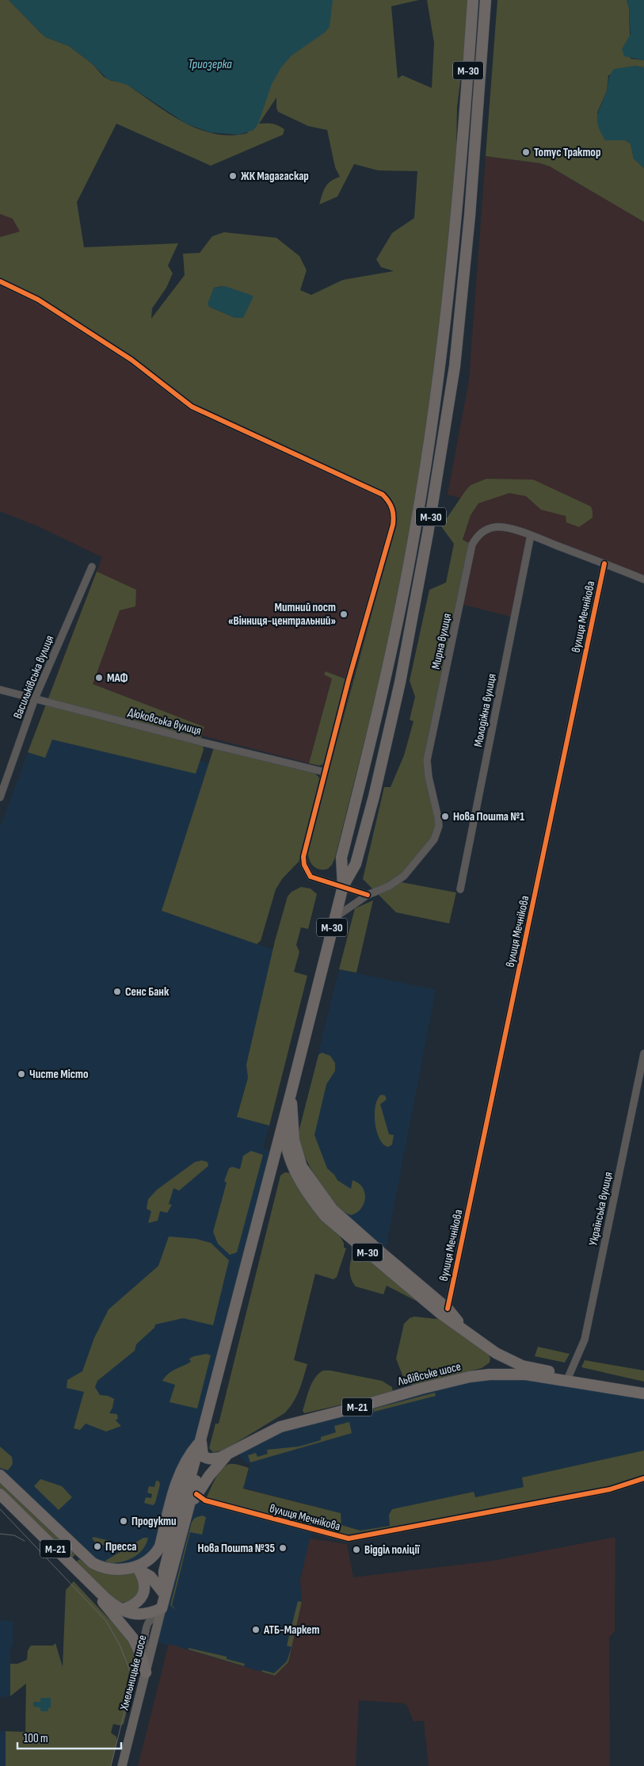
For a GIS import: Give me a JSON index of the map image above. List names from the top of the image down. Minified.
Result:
{"streets":{"highway":["М-30","Львівське шосе","М-21"],"main road":["Хмельницьке шосе"],"street":["вулиця Мечнікова","Мирна вулиця","Васильківська вулиця","Молодіжна вулиця","Дюковська вулиця","Українська вулиця"]},"crossings":[["М-30","Мирна вулиця"],["М-30","М-21"],["вулиця Мечнікова","Мирна вулиця"],["вулиця Мечнікова","М-21"],["Мирна вулиця","Молодіжна вулиця"],["Васильківська вулиця","Дюковська вулиця"],["Українська вулиця","М-21"],["Львівське шосе","М-21"],["М-21","Хмельницьке шосе"]],"water":["Триозерка"],"places":["Тотус Трактор","ЖК Мадагаскар","Митний пост «Вінниця-центральний»","МАФ","Нова Пошта №1","Сенс Банк","Чисте Місто","Продукти","Пресса","Нова Пошта №35","Відділ поліції","АТБ-Маркет"],"scale_bar":"100 m"}
